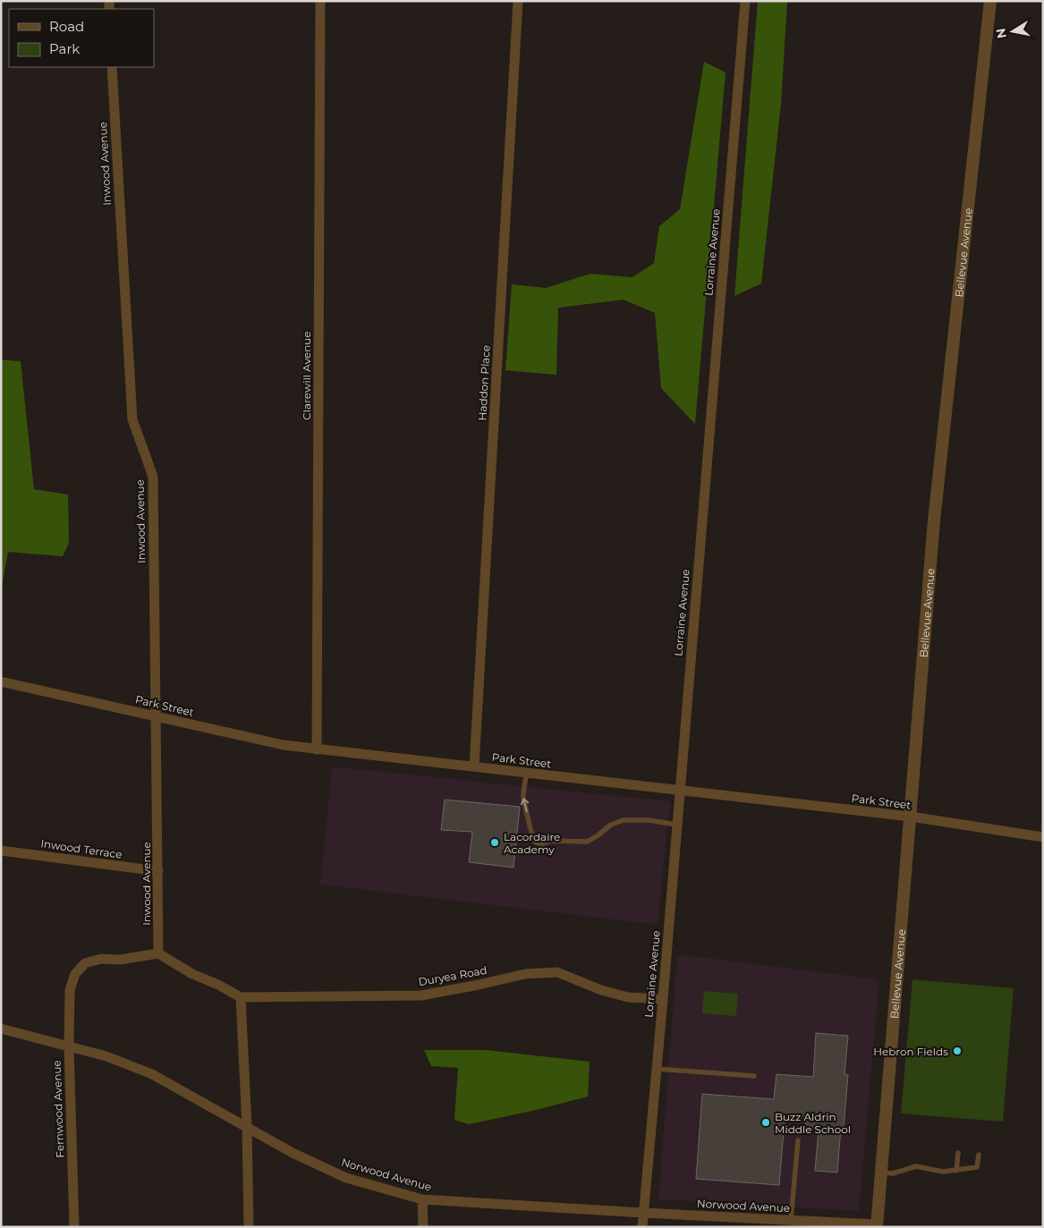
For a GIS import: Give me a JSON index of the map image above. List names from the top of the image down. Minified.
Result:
{"streets":{"street":["Inwood Avenue","Lorraine Avenue","Bellevue Avenue","Clarewill Avenue","Haddon Place","Park Street","Inwood Terrace","Duryea Road","Fernwood Avenue","Norwood Avenue"]},"crossings":[["Inwood Avenue","Park Street"],["Inwood Avenue","Inwood Terrace"],["Inwood Avenue","Fernwood Avenue"],["Lorraine Avenue","Park Street"],["Lorraine Avenue","Duryea Road"],["Lorraine Avenue","Norwood Avenue"],["Bellevue Avenue","Park Street"],["Bellevue Avenue","Norwood Avenue"],["Clarewill Avenue","Park Street"],["Haddon Place","Park Street"],["Fernwood Avenue","Norwood Avenue"]],"places":["Lacordaire Academy","Hebron Fields","Buzz Aldrin Middle School"],"legend":["Road","Park"],"north":"left"}
